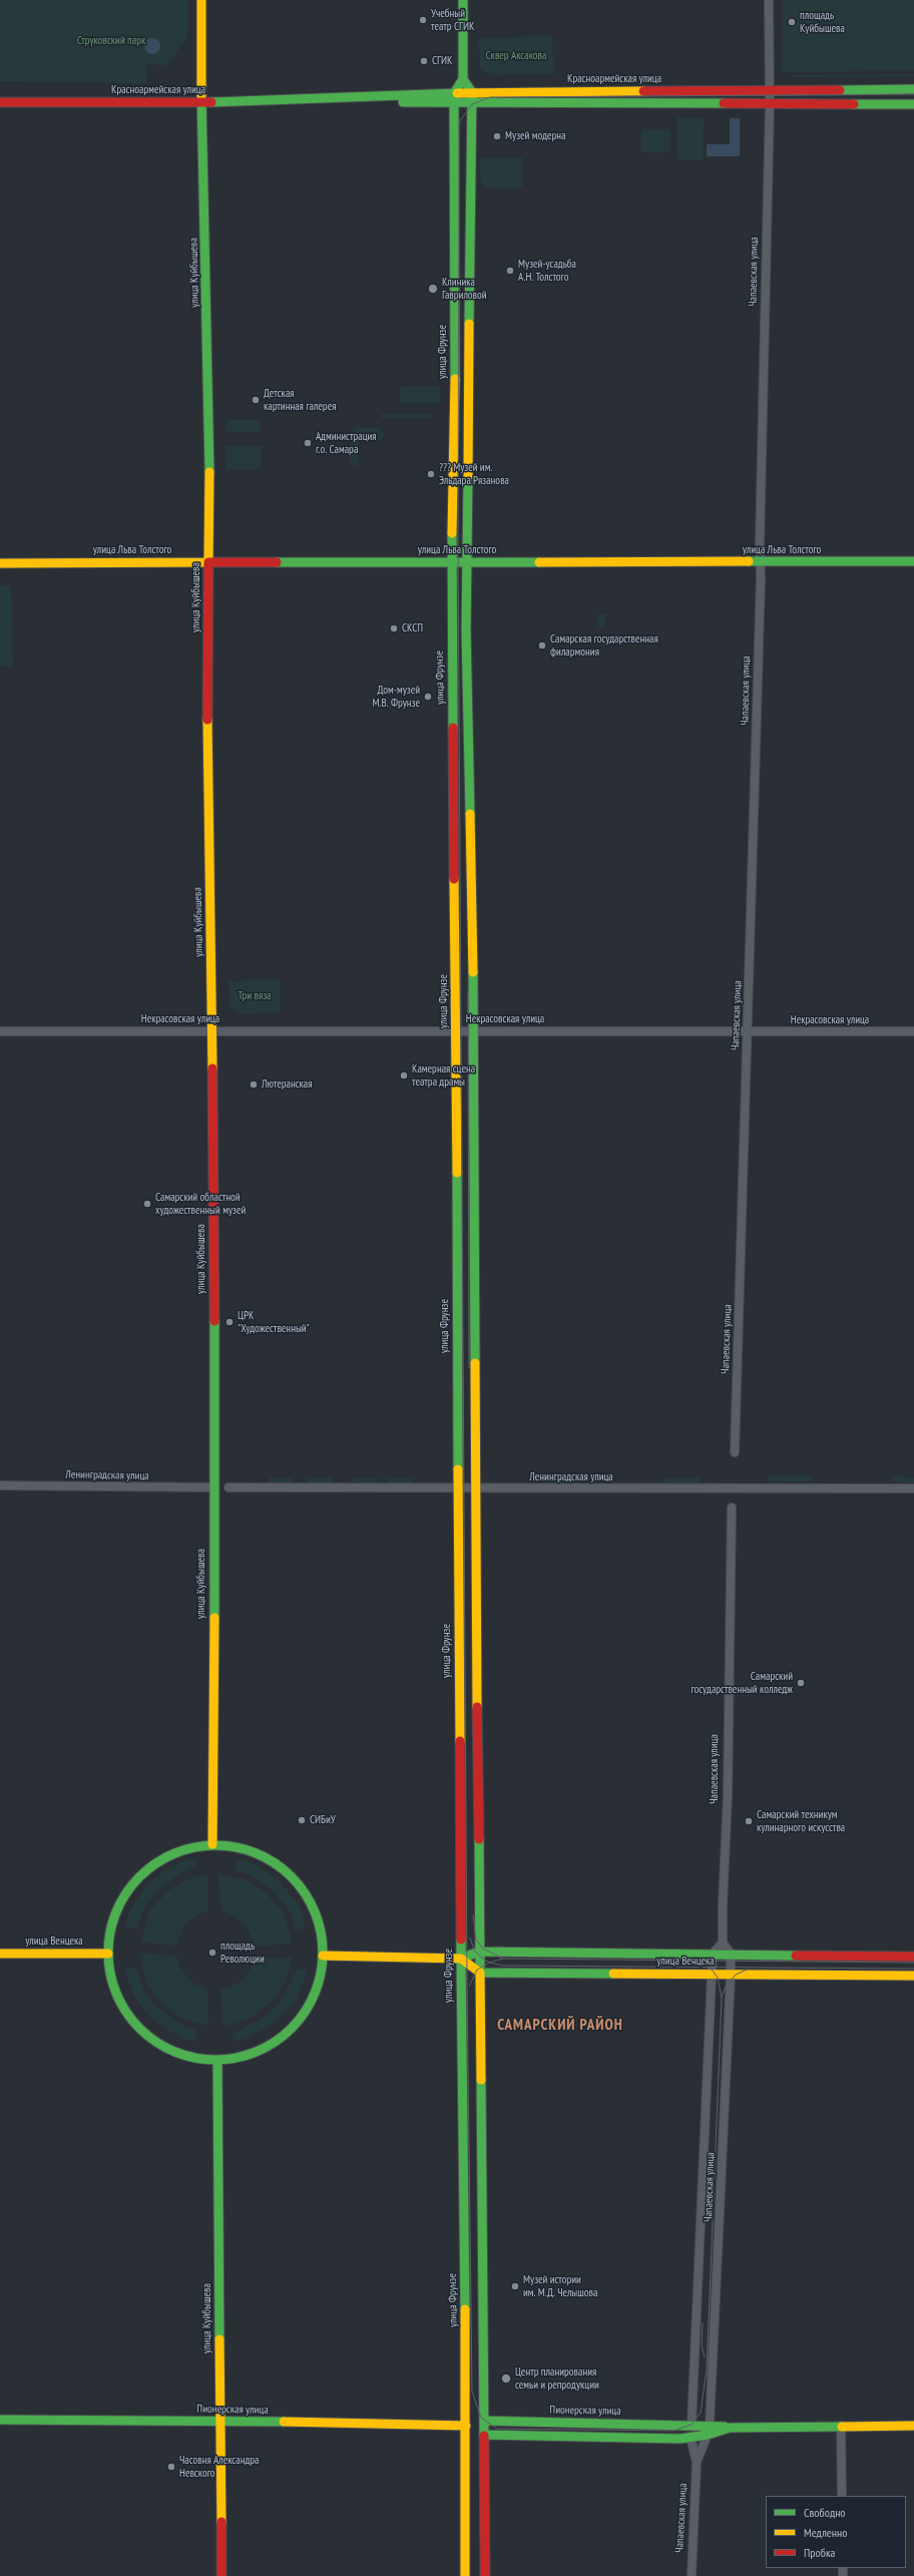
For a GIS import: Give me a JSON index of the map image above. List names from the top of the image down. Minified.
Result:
{"streets":{"main road":["Красноармейская улица","Чапаевская улица","улица Куйбышева","улица Фрунзе","улица Льва Толстого","улица Венцека","Пионерская улица"],"street":["Некрасовская улица","Ленинградская улица"]},"crossings":[["Красноармейская улица","Чапаевская улица"],["Красноармейская улица","улица Куйбышева"],["Красноармейская улица","улица Фрунзе"],["Чапаевская улица","улица Льва Толстого"],["Чапаевская улица","Некрасовская улица"],["Чапаевская улица","улица Венцека"],["Чапаевская улица","Пионерская улица"],["улица Куйбышева","улица Льва Толстого"],["улица Куйбышева","Некрасовская улица"],["улица Куйбышева","Ленинградская улица"],["улица Куйбышева","Пионерская улица"],["улица Фрунзе","улица Льва Толстого"],["улица Фрунзе","Некрасовская улица"],["улица Фрунзе","Ленинградская улица"],["улица Фрунзе","улица Венцека"],["улица Фрунзе","Пионерская улица"]],"districts":["САМАРСКИЙ РАЙОН"],"parks":["Струковский парк","Сквер Аксакова","Три вяза"],"places":["Учебный театр СГИК","площадь Куйбышева","СГИК","Музей модерна","Музей-усадьба А.Н. Толстого","Клиника Гавриловой","Детская картинная галерея","Администрация г.о. Самара","??? Музей им. Эльдара Рязанова","СКСП","Самарская государственная филармония","Дом-музей М.В. Фрунзе","Камерная сцена театра драмы","Лютеранская","Самарский областной художественный музей","ЦРК \"Художественный\"","Самарский государственный колледж","СИБиУ","Самарский техникум кулинарного искусства","площадь Революции","Музей истории им. М.Д. Челышова","Центр планирования семьи и репродукции","Часовня Александра Невского"],"legend":["Свободно","Медленно","Пробка"]}
